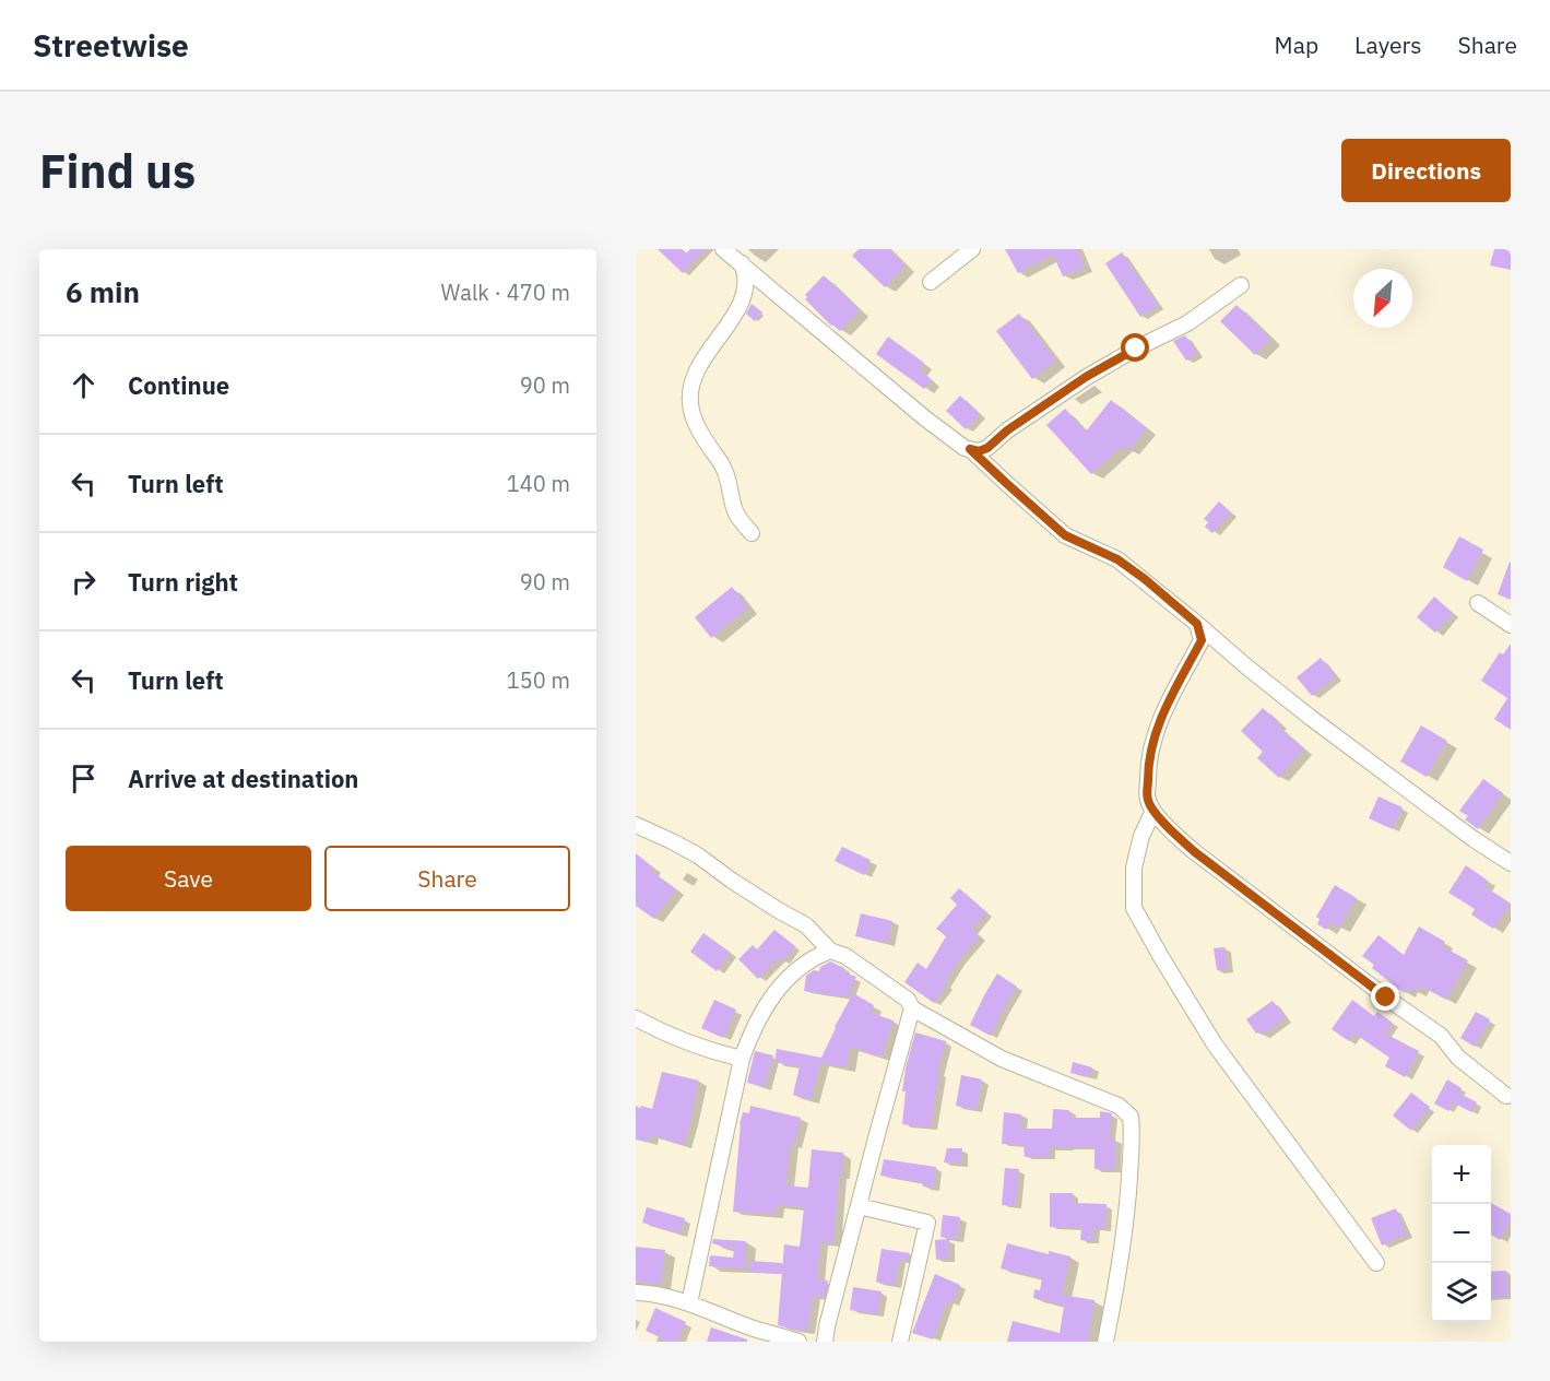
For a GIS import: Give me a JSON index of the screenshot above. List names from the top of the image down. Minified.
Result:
{"north":"bottom left","page":{"header":"Streetwise","nav":["Map","Layers","Share"],"buttons":["Directions",["Save","Share"]],"title":"Find us","heading":["6 min","Walk · 470 m"],"list":[["Continue","90 m"],["Turn left","140 m"],["Turn right","90 m"],["Turn left","150 m"],"Arrive at destination"],"map_buttons":["+","−"]}}
